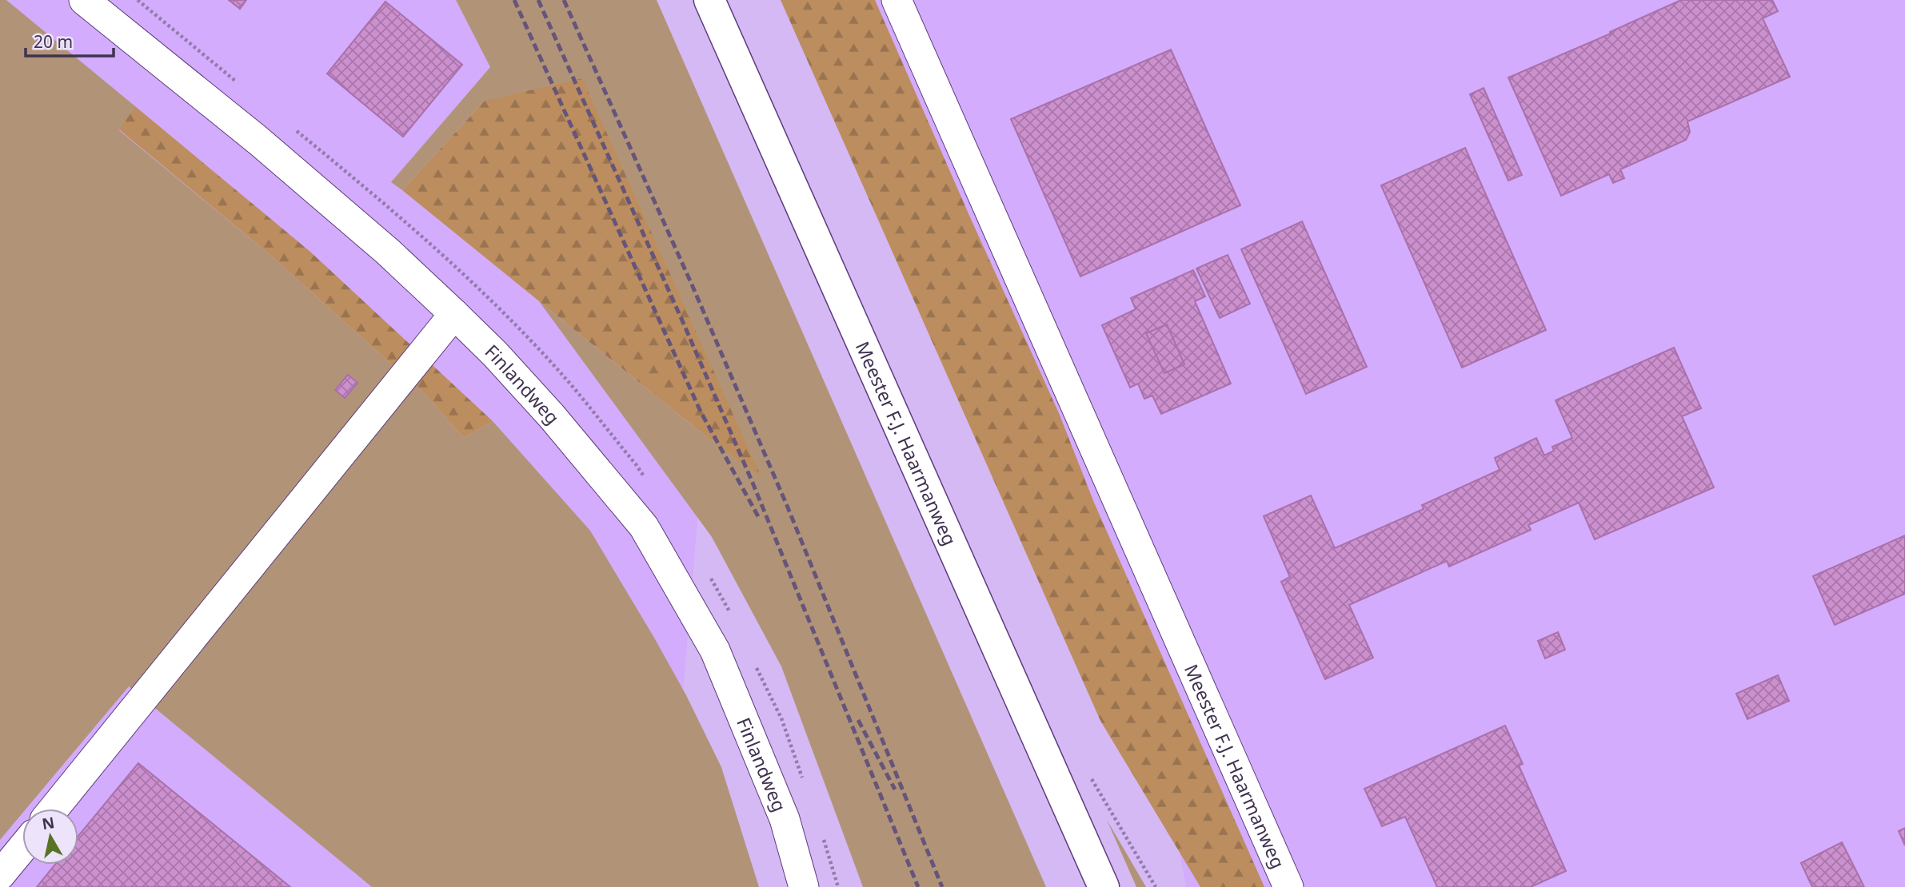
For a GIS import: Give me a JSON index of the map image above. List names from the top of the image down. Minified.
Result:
{"streets":{"main road":["Meester F.J. Haarmanweg"],"street":["Finlandweg"]},"scale_bar":"20 m","north":"top"}
